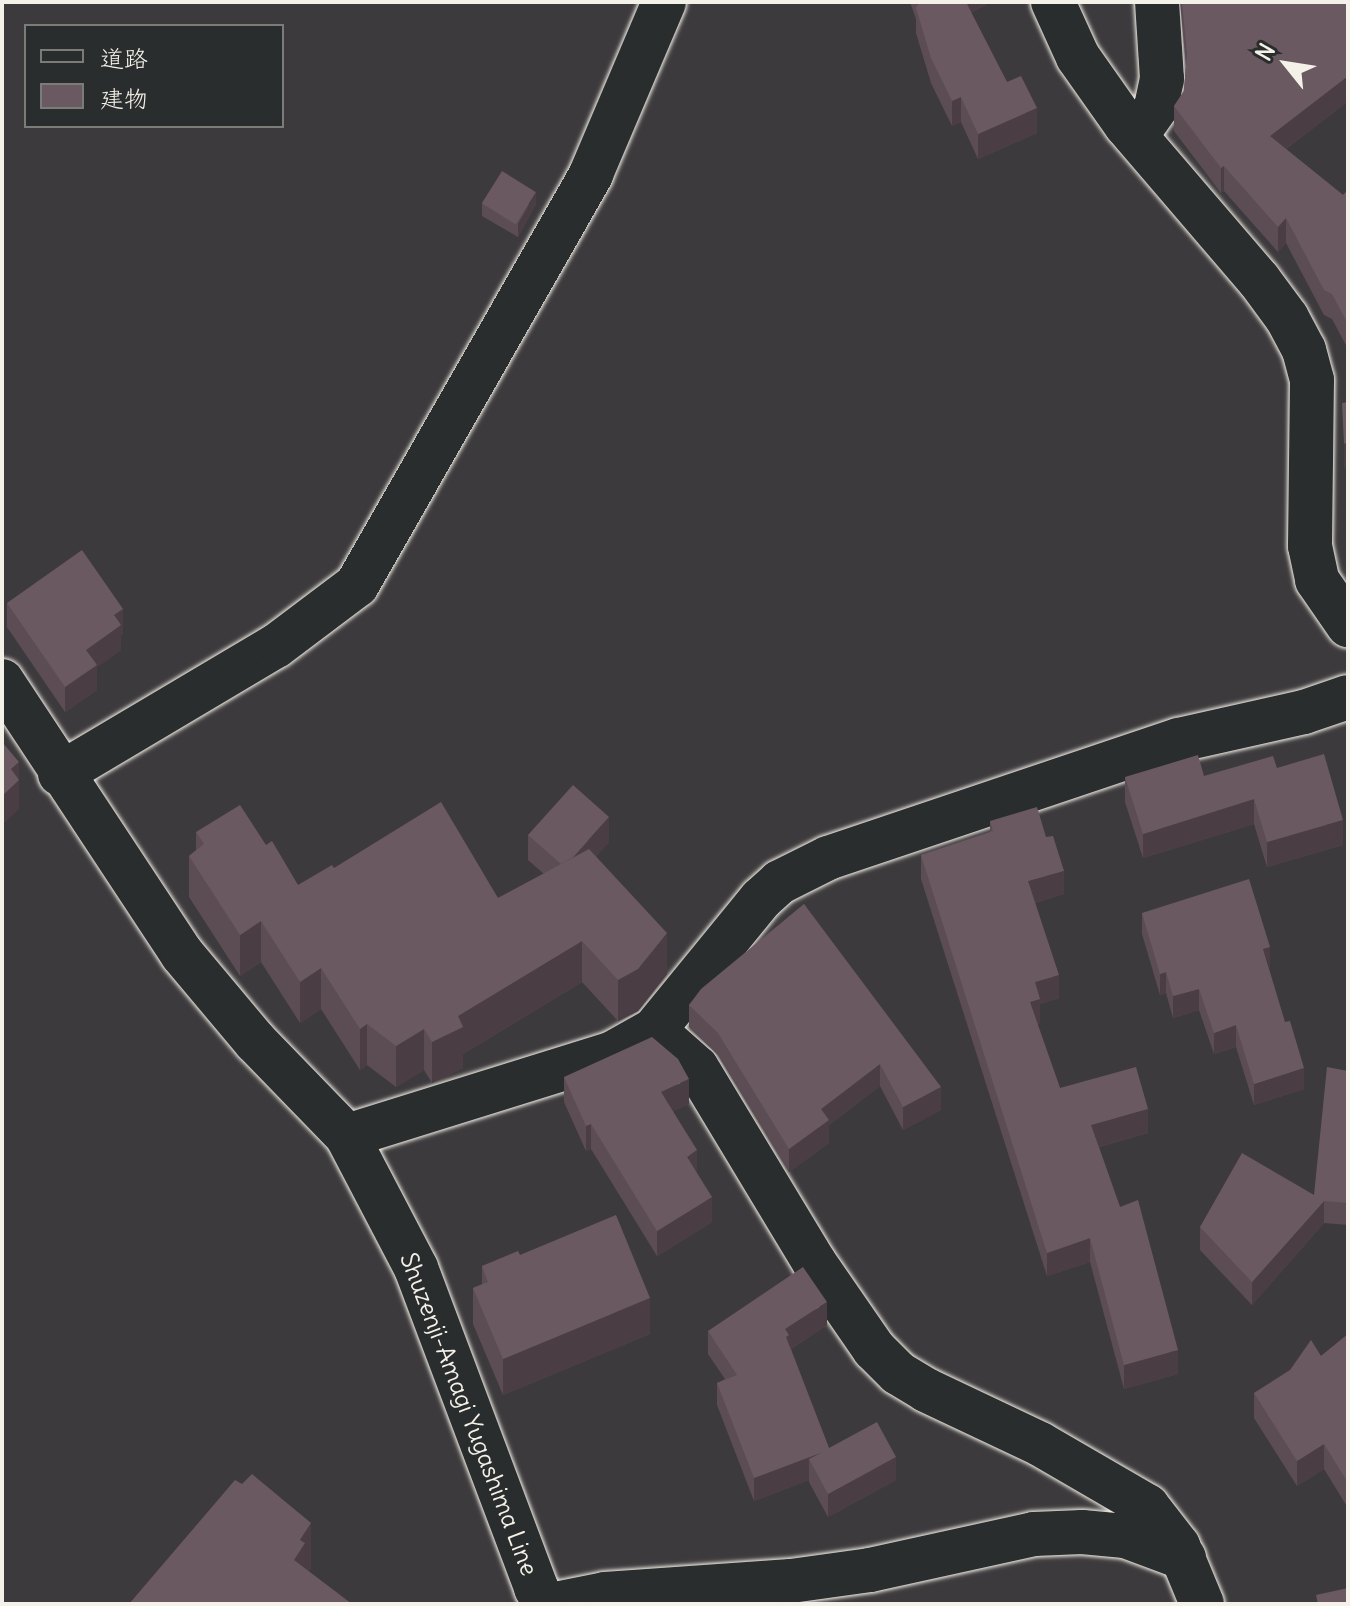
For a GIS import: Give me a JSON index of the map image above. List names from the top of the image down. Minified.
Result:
{"streets":{"street":["Shuzenji-Amagi Yugashima Line"]},"legend":["道路","建物"],"north":"top left"}
